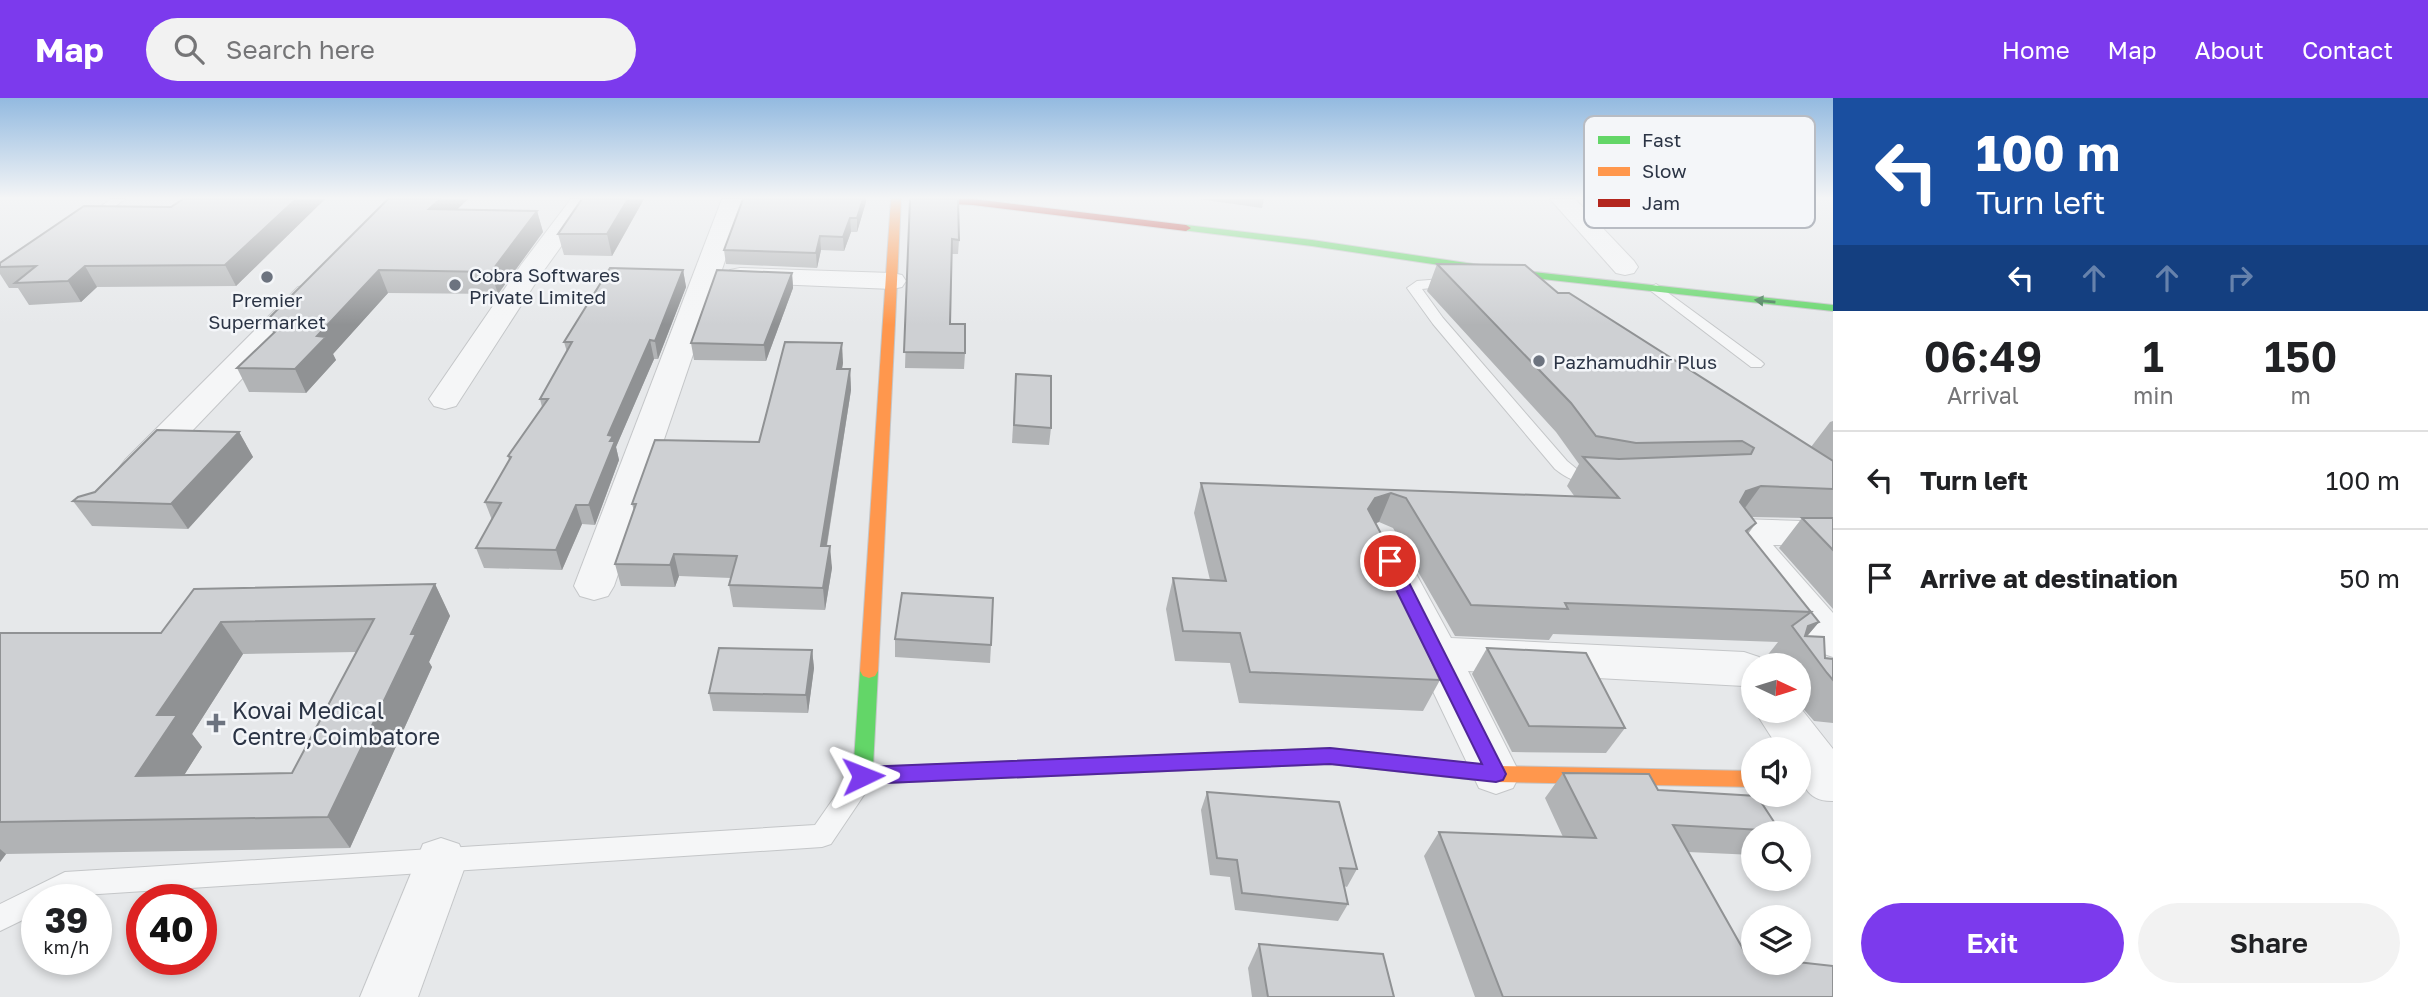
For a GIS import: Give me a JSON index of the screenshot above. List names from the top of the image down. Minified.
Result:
{"places":{"other":["Premier Supermarket","Cobra Softwares Private Limited","Pazhamudhir Plus"],"health":["Kovai Medical Centre,Coimbatore"]},"legend":["Fast","Slow","Jam"],"north":"right","page":{"header":"Map","search":"Search here","nav":["Home","Map","About","Contact"],"turn":["100 m","Turn left"],"eta":["06:49","Arrival","1","min","150","m"],"list":[{"name":"Turn left","value":"100 m"},{"name":"Arrive at destination","value":"50 m"}],"speed":"39 km/h","limit":"40","buttons":["Exit","Share"]}}
